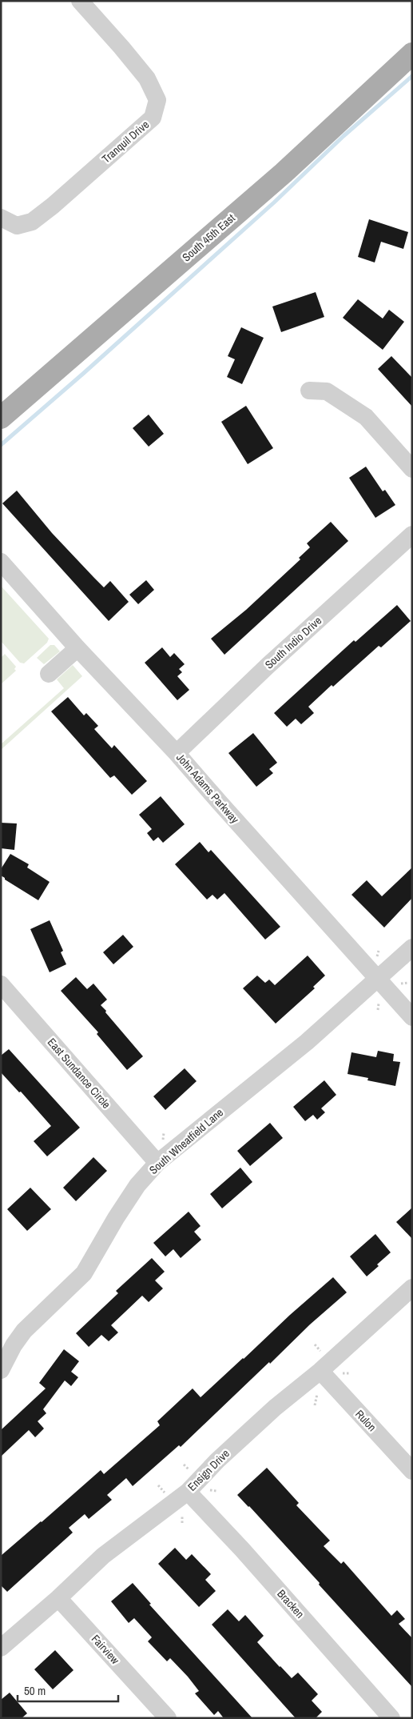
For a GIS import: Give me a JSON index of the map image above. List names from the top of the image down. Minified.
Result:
{"streets":{"main road":["South 45th East"],"street":["Tranquil Drive","South Indio Drive","John Adams Parkway","East Sundance Circle","South Wheatfield Lane","Rulon","Ensign Drive","Bracken","Fairview"]},"crossings":[["South Indio Drive","John Adams Parkway"],["John Adams Parkway","South Wheatfield Lane"],["East Sundance Circle","South Wheatfield Lane"],["Rulon","Ensign Drive"],["Ensign Drive","Bracken"],["Ensign Drive","Fairview"]],"scale_bar":"50 m"}
